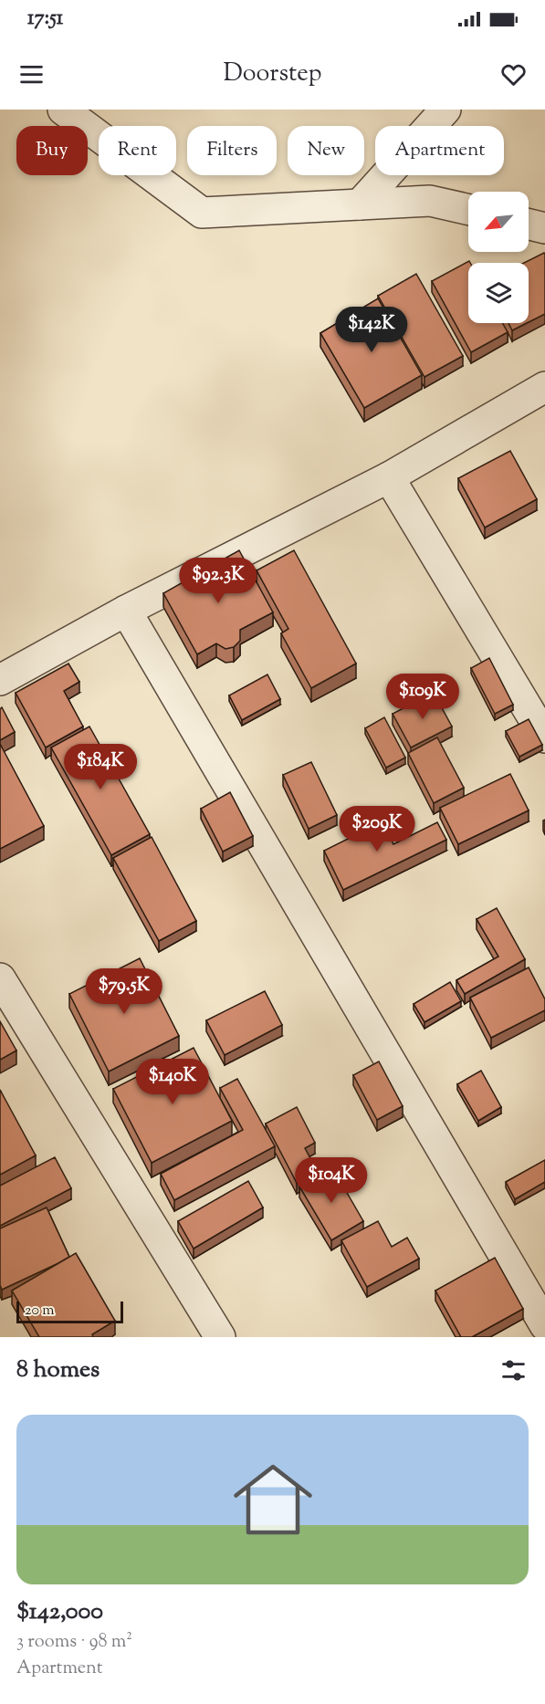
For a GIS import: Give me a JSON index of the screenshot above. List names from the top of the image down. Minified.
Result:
{"scale_bar":"20 m","north":"bottom left","page":{"status":"17:51","header":"Doorstep","chip":["Buy","Rent","Filters","New","Apartment"],"price":["$142K","$92.3K","$109K","$184K","$209K","$79.5K","$140K","$104K"],"scale":"20 m","heading":"8 homes","list":[{"name":"$142,000","note":"3 rooms · 98 m² · Apartment"}]}}
